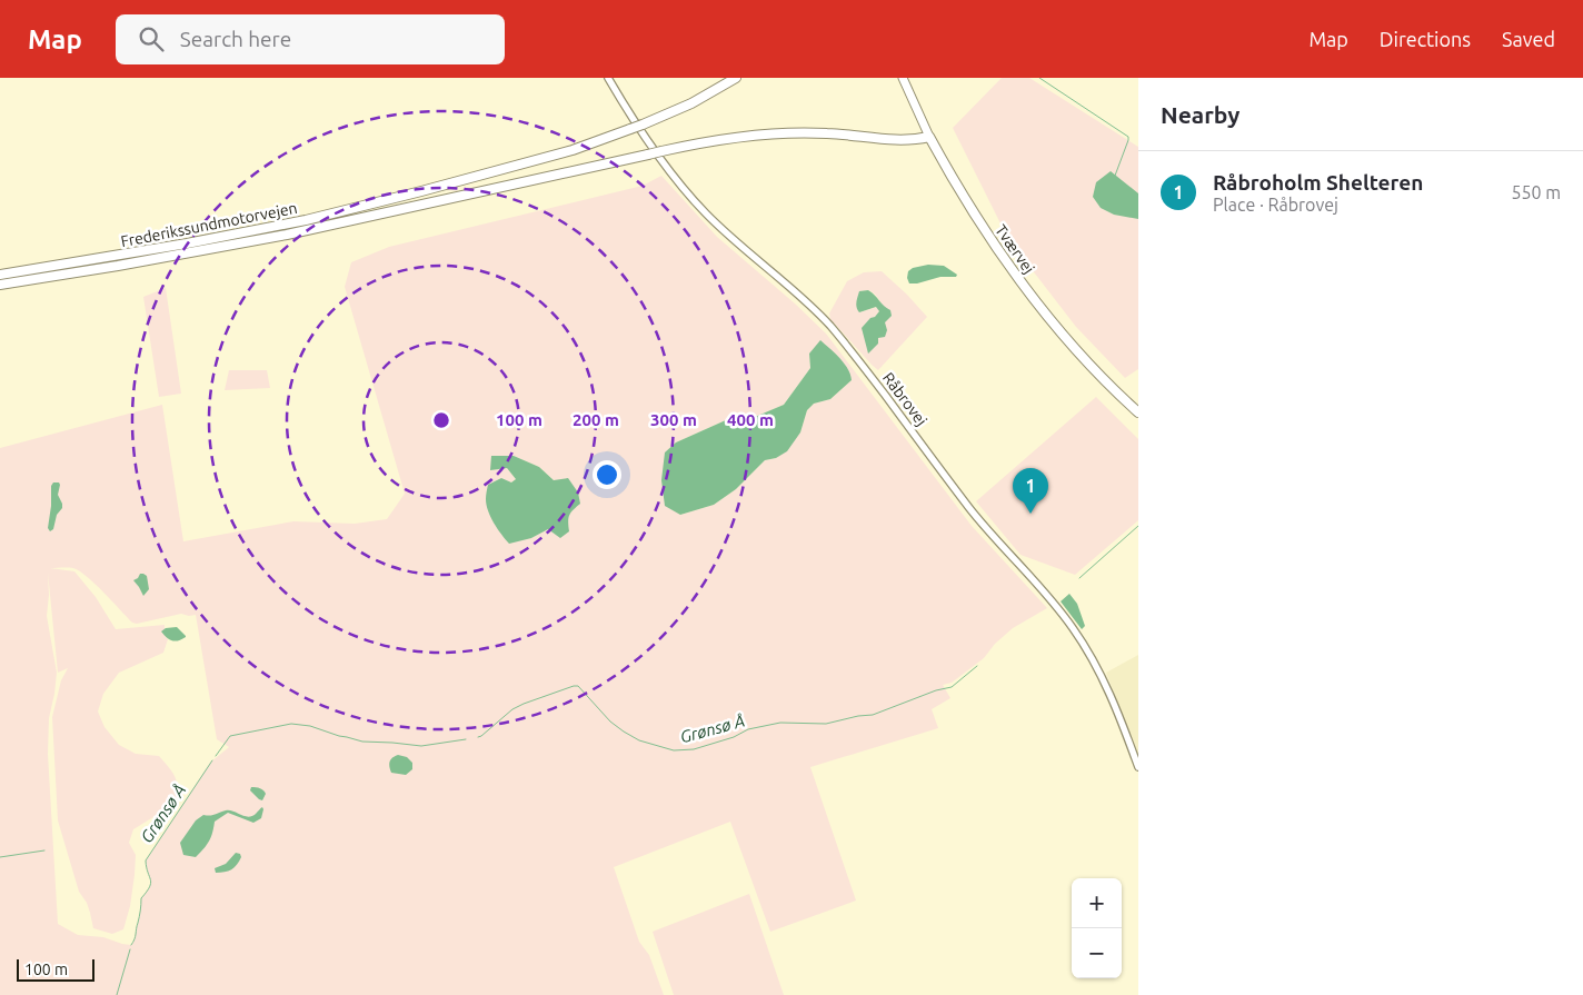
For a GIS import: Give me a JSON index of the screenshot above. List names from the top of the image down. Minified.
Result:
{"streets":{"highway":["Frederikssundmotorvejen","Tværvej"],"street":["Råbrovej"]},"water":["Grønsø Å"],"scale_bar":"100 m","page":{"header":"Map","search":"Search here","nav":["Map","Directions","Saved"],"heading":"Nearby","list":[{"mark":"1","name":"Råbroholm Shelteren","note":"Place · Råbrovej","value":"550 m"}],"pins":"1","map_buttons":["+","−"],"scale":"100 m"},"rings":["100 m","200 m","300 m","400 m"]}
